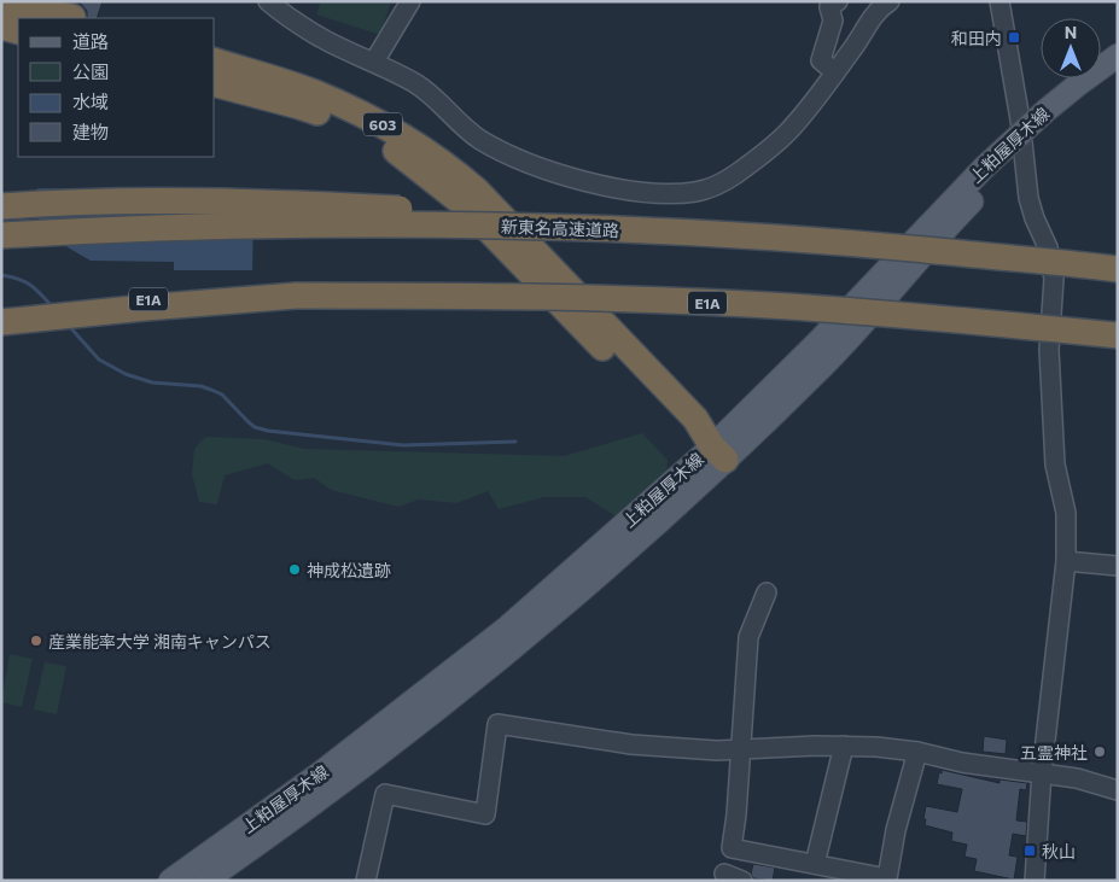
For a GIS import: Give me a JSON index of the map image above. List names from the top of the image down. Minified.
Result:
{"streets":{"highway":["603","新東名高速道路","E1A"],"main road":["上粕屋厚木線"]},"crossings":[["603","上粕屋厚木線"]],"places":{"transit":["和田内","秋山"],"other":["神成松遺跡","産業能率大学 湘南キャンパス","五霊神社"]},"legend":["道路","公園","水域","建物"],"north":"top"}
